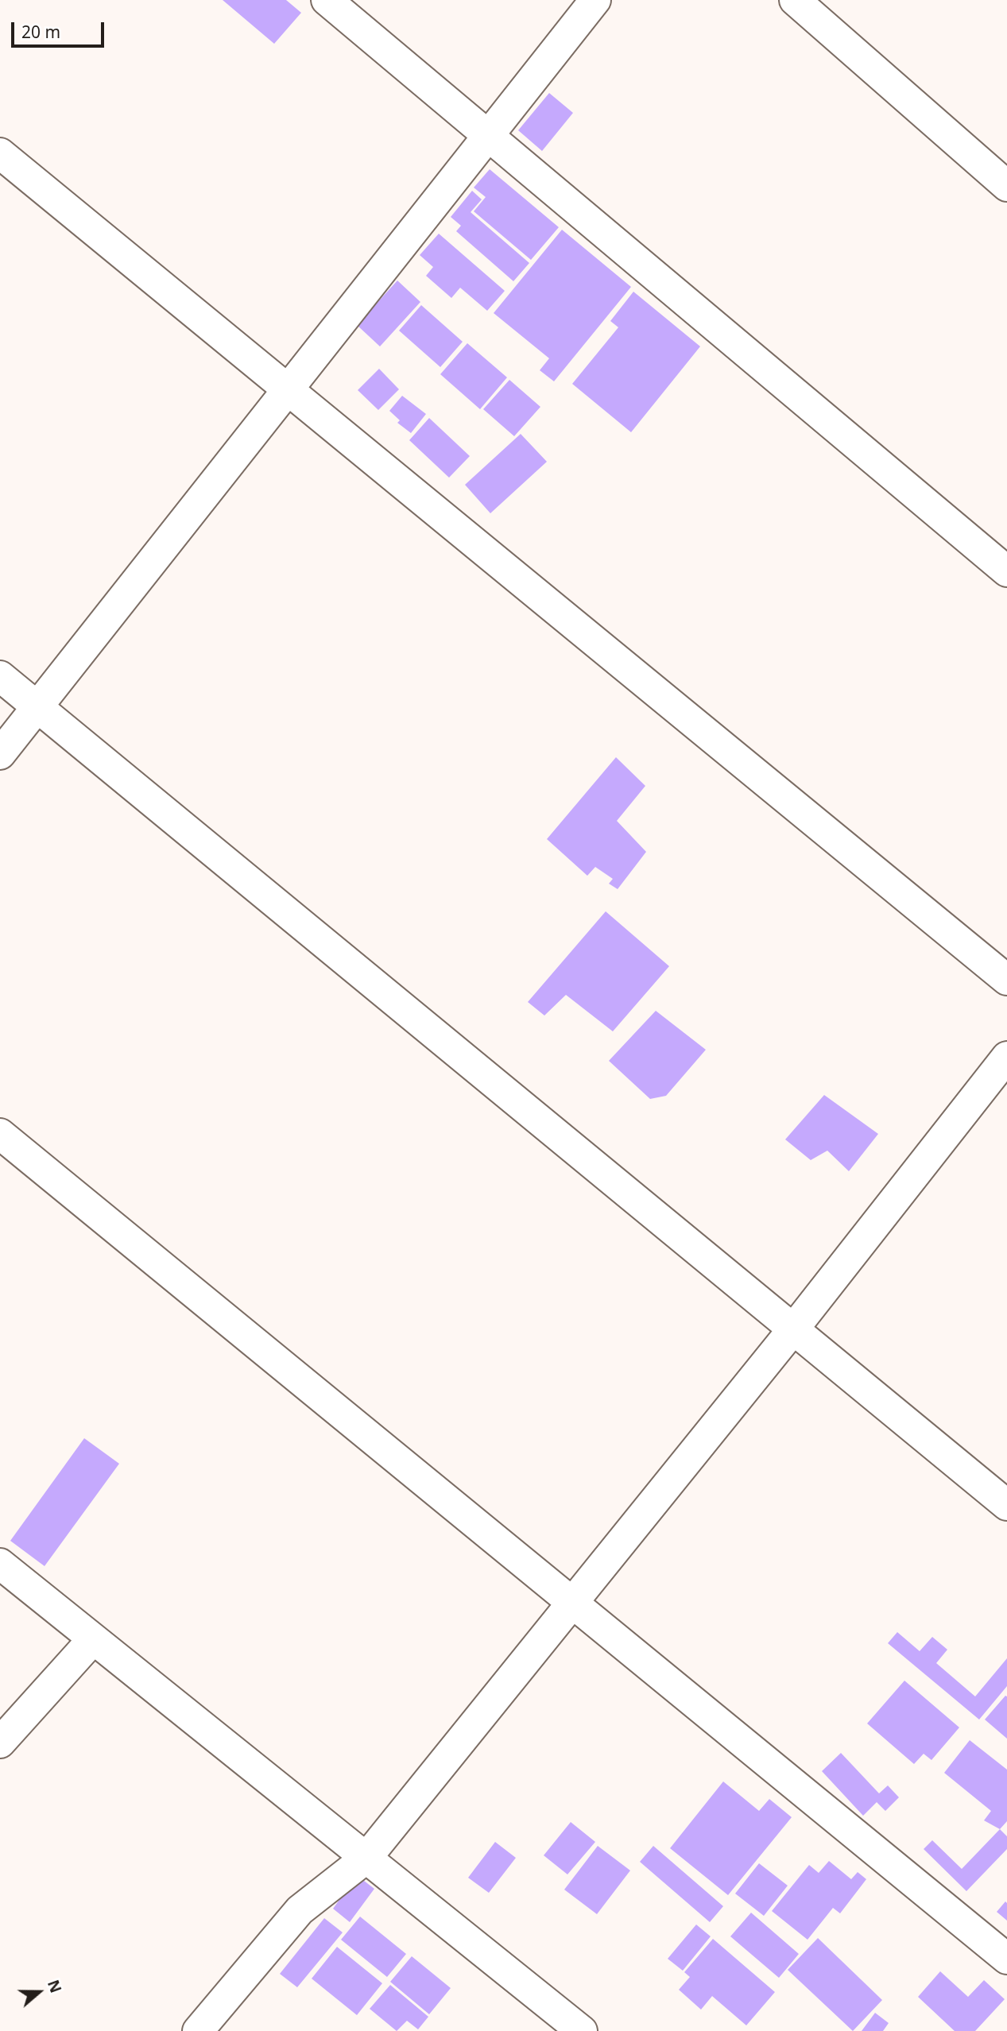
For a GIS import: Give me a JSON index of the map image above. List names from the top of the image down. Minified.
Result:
{"scale_bar":"20 m","north":"right"}
